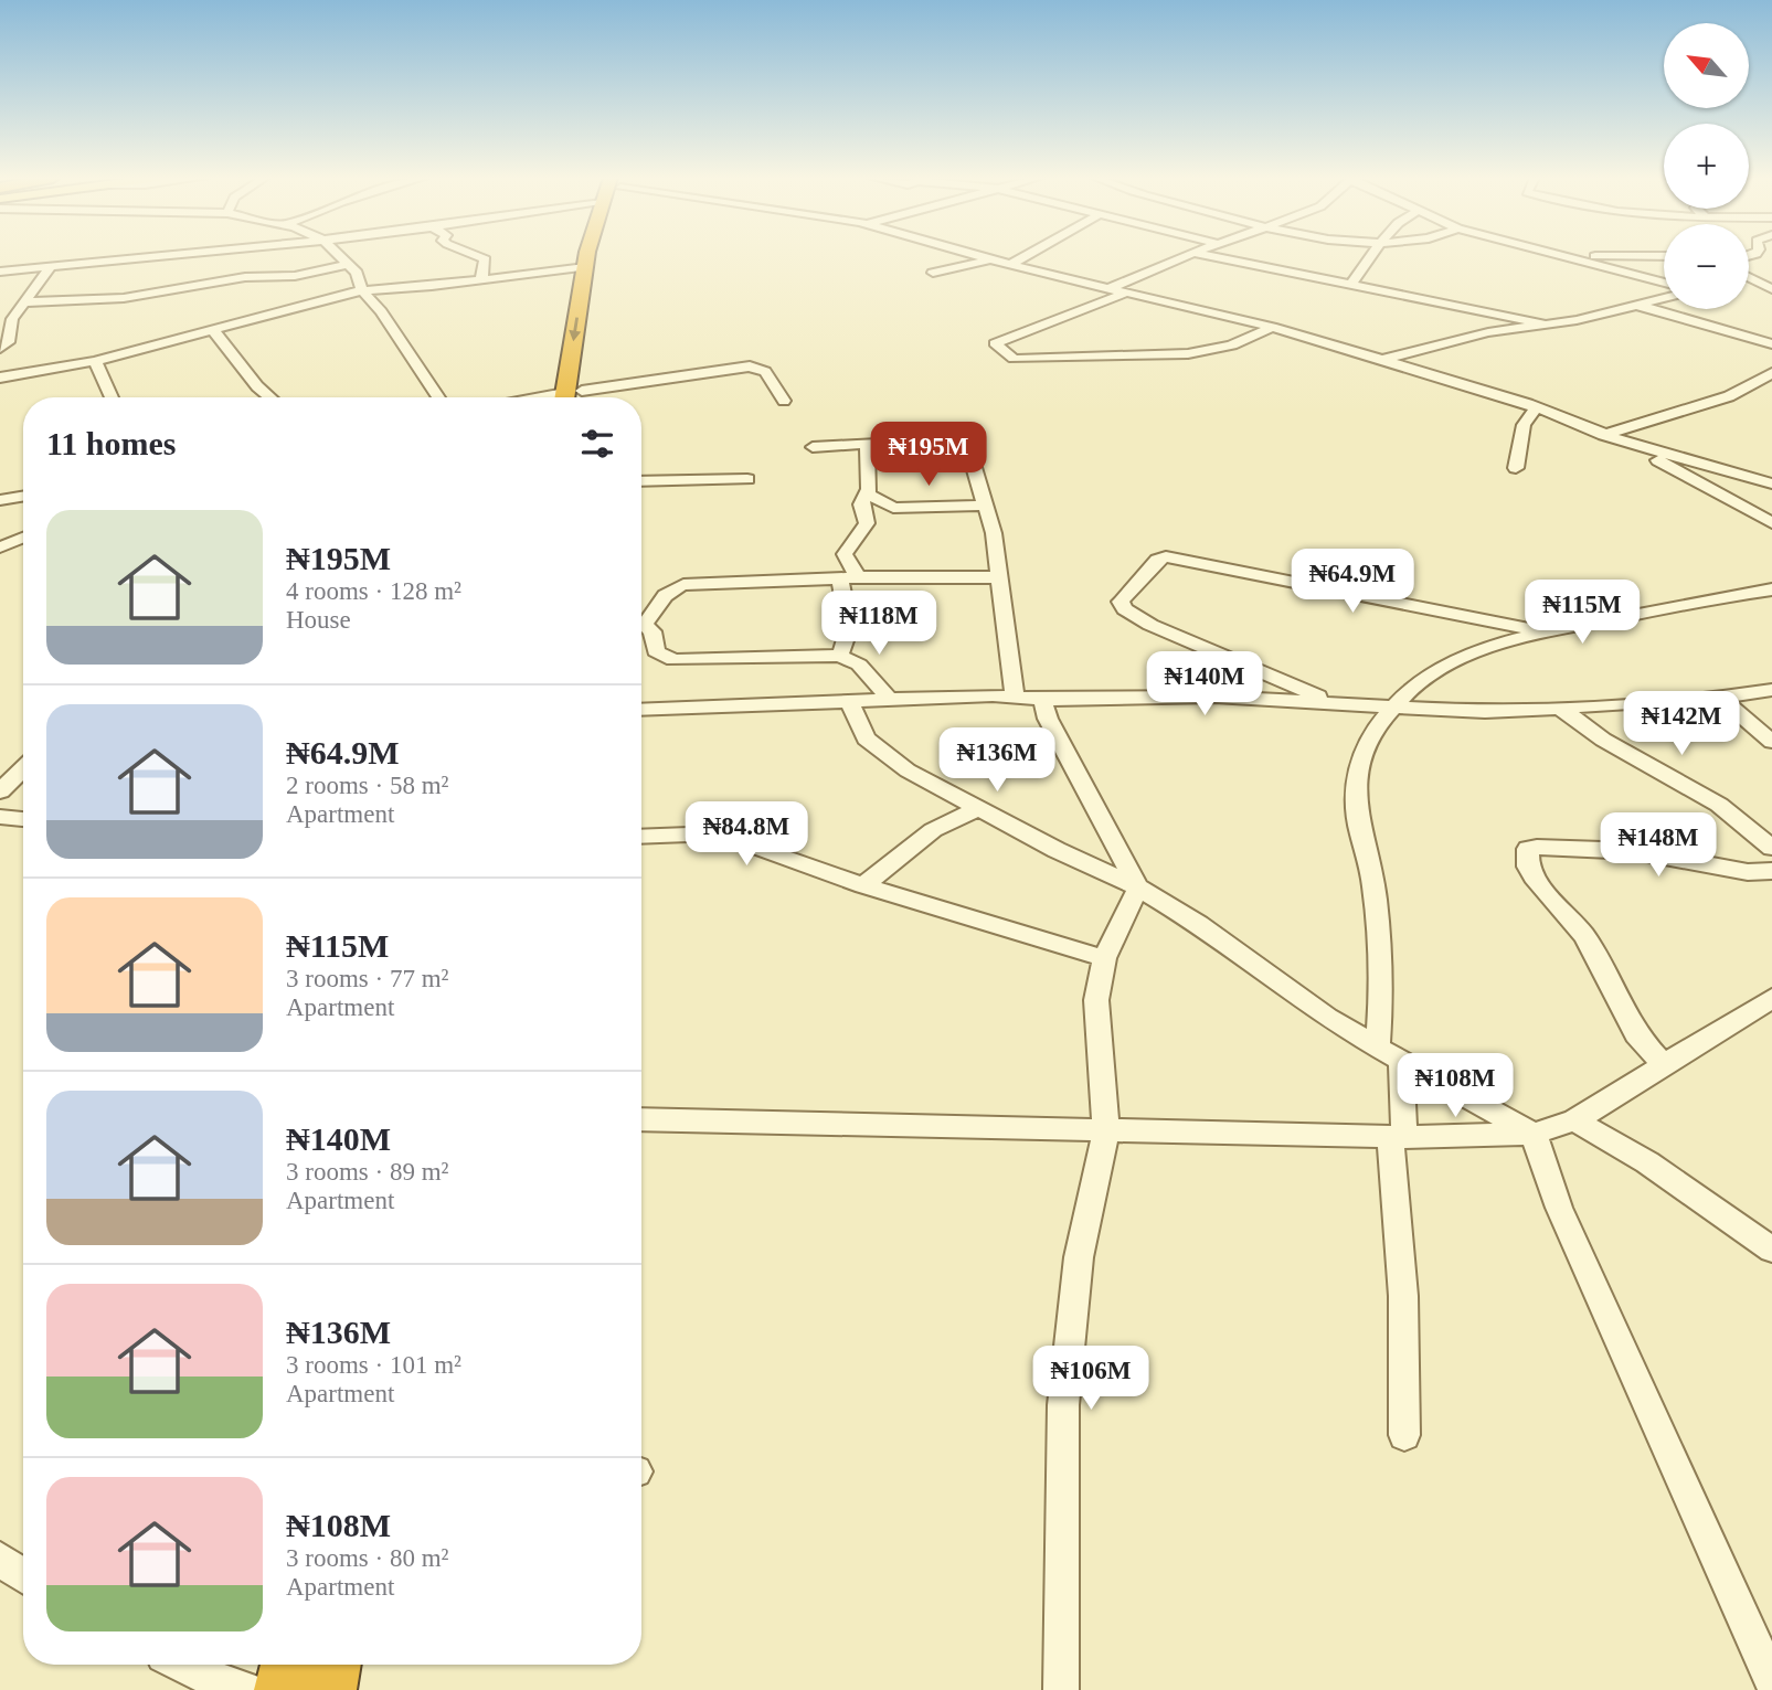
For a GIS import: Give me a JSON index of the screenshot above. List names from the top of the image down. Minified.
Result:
{"north":"top left","page":{"map_buttons":["+","−"],"heading":"11 homes","price":["₦195M","₦64.9M","₦115M","₦118M","₦140M","₦142M","₦136M","₦84.8M","₦148M","₦108M","₦106M"],"list":[{"name":"₦195M","note":"4 rooms · 128 m² · House"},{"name":"₦64.9M","note":"2 rooms · 58 m² · Apartment"},{"name":"₦115M","note":"3 rooms · 77 m² · Apartment"},{"name":"₦140M","note":"3 rooms · 89 m² · Apartment"},{"name":"₦136M","note":"3 rooms · 101 m² · Apartment"},{"name":"₦108M","note":"3 rooms · 80 m² · Apartment"}]}}
